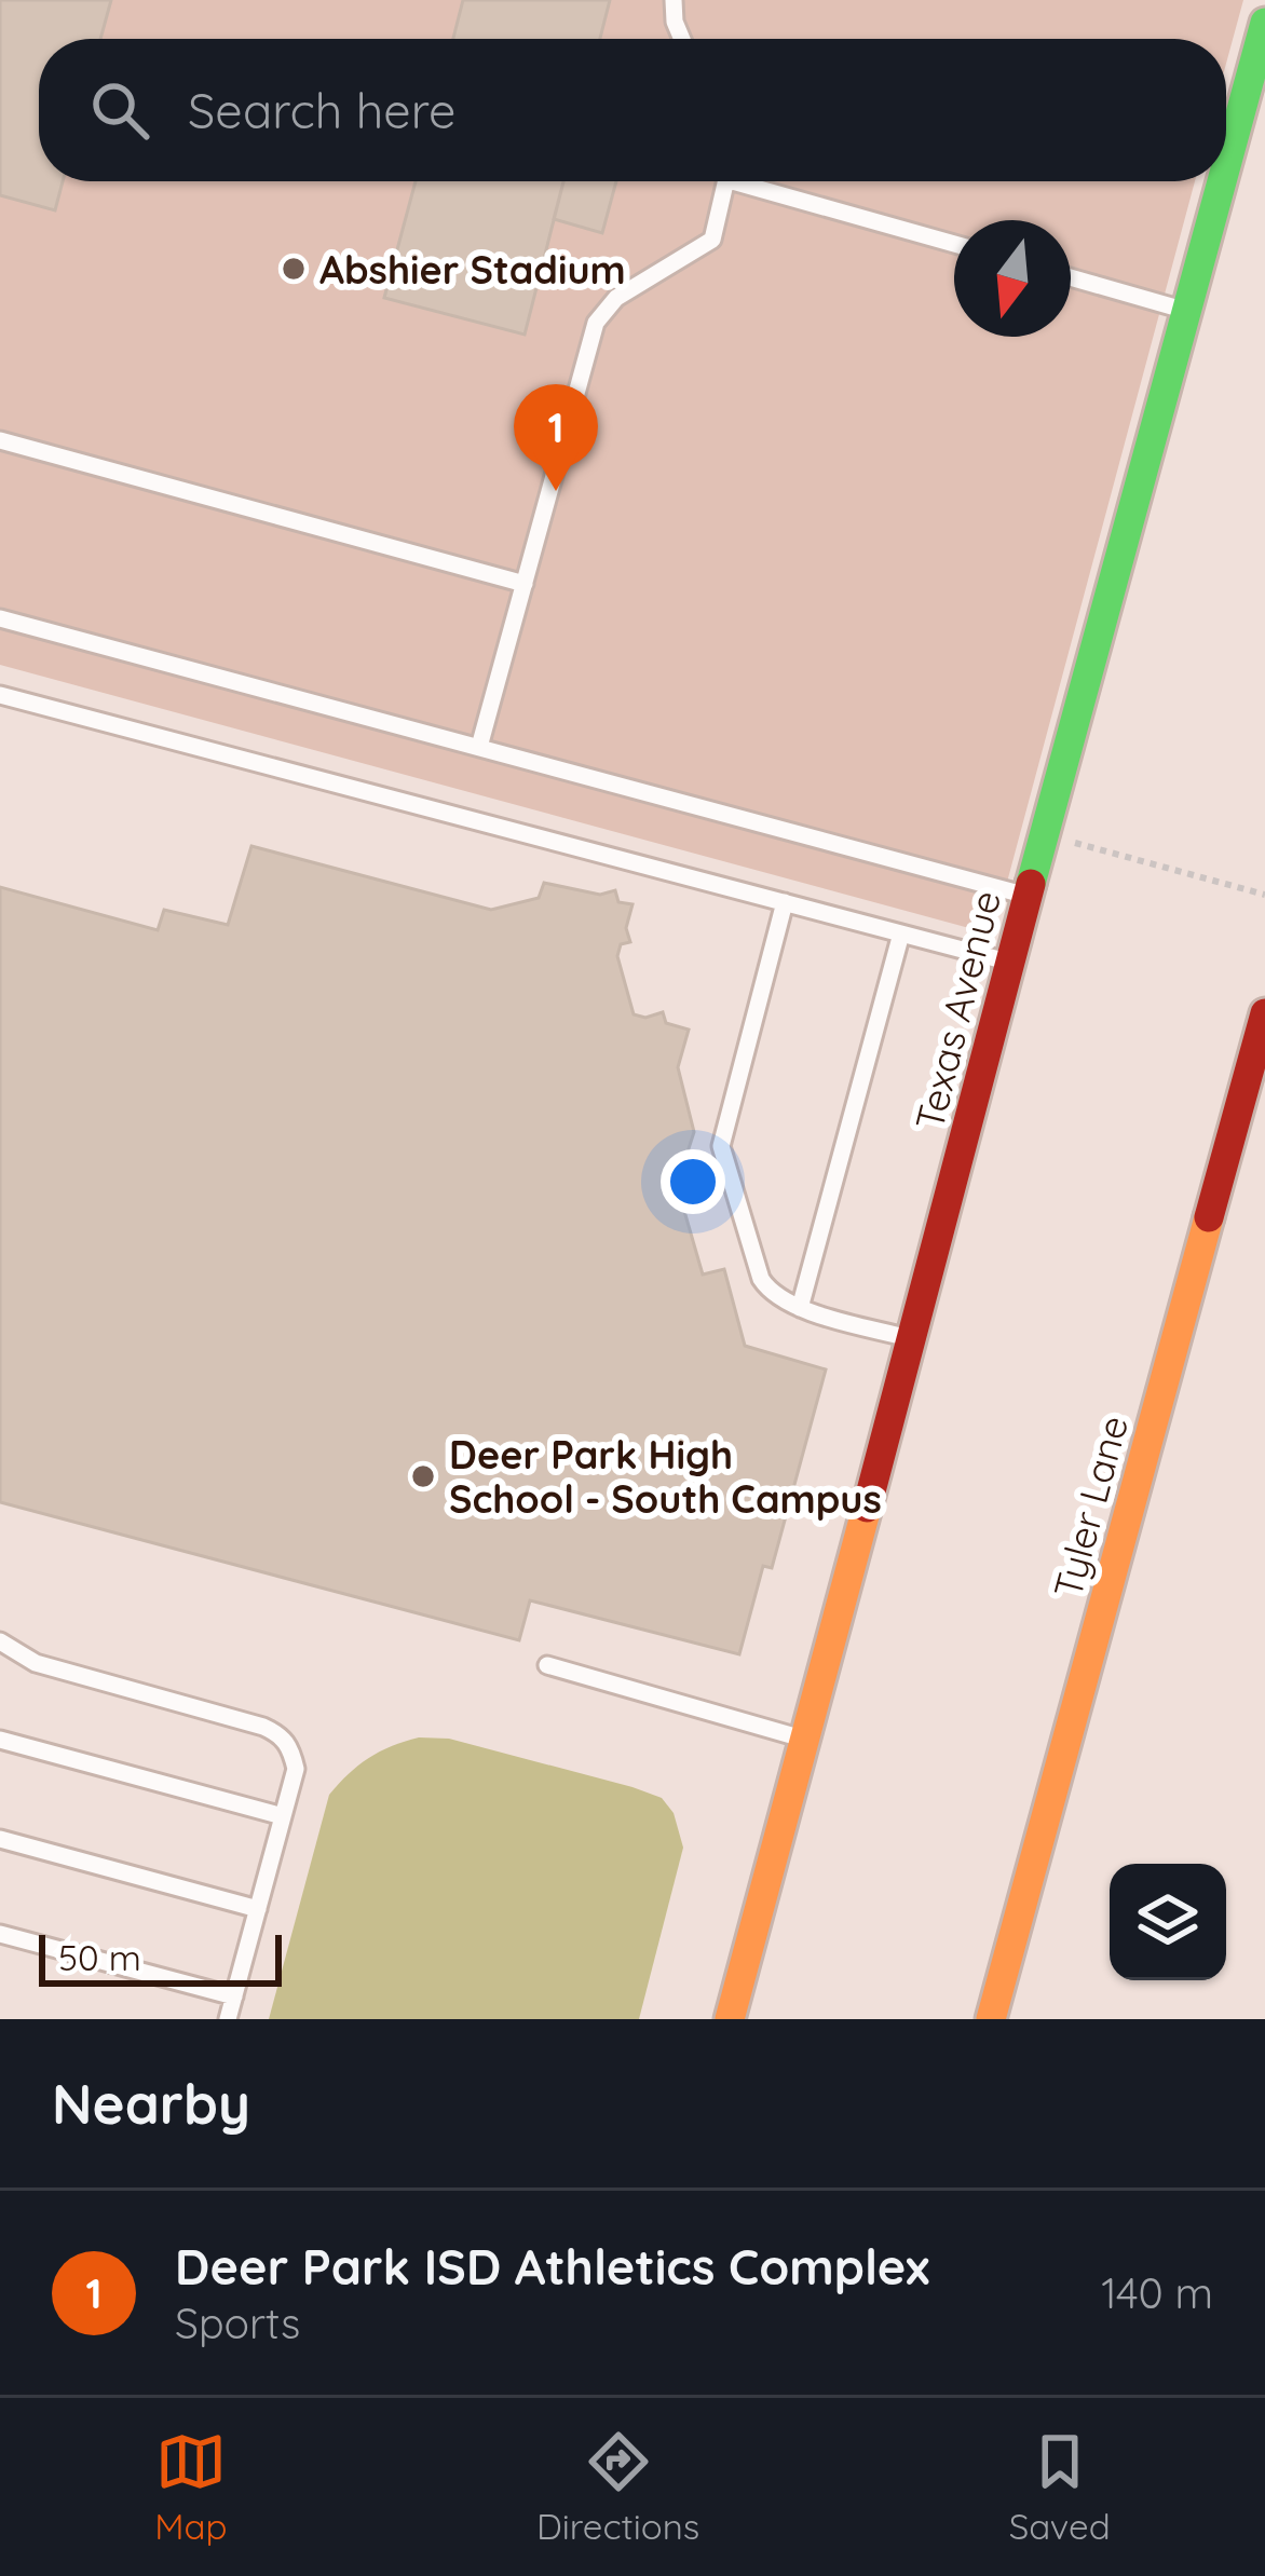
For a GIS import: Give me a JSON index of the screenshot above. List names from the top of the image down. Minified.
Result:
{"streets":{"street":["Texas Avenue","Tyler Lane"]},"places":["Abshier Stadium","Deer Park High School - South Campus"],"scale_bar":"50 m","north":"bottom","page":{"search":"Search here","pins":"1","scale":"50 m","heading":"Nearby","list":[{"mark":"1","name":"Deer Park ISD Athletics Complex","note":"Sports","value":"140 m"}],"nav":["Map","Directions","Saved"]}}
